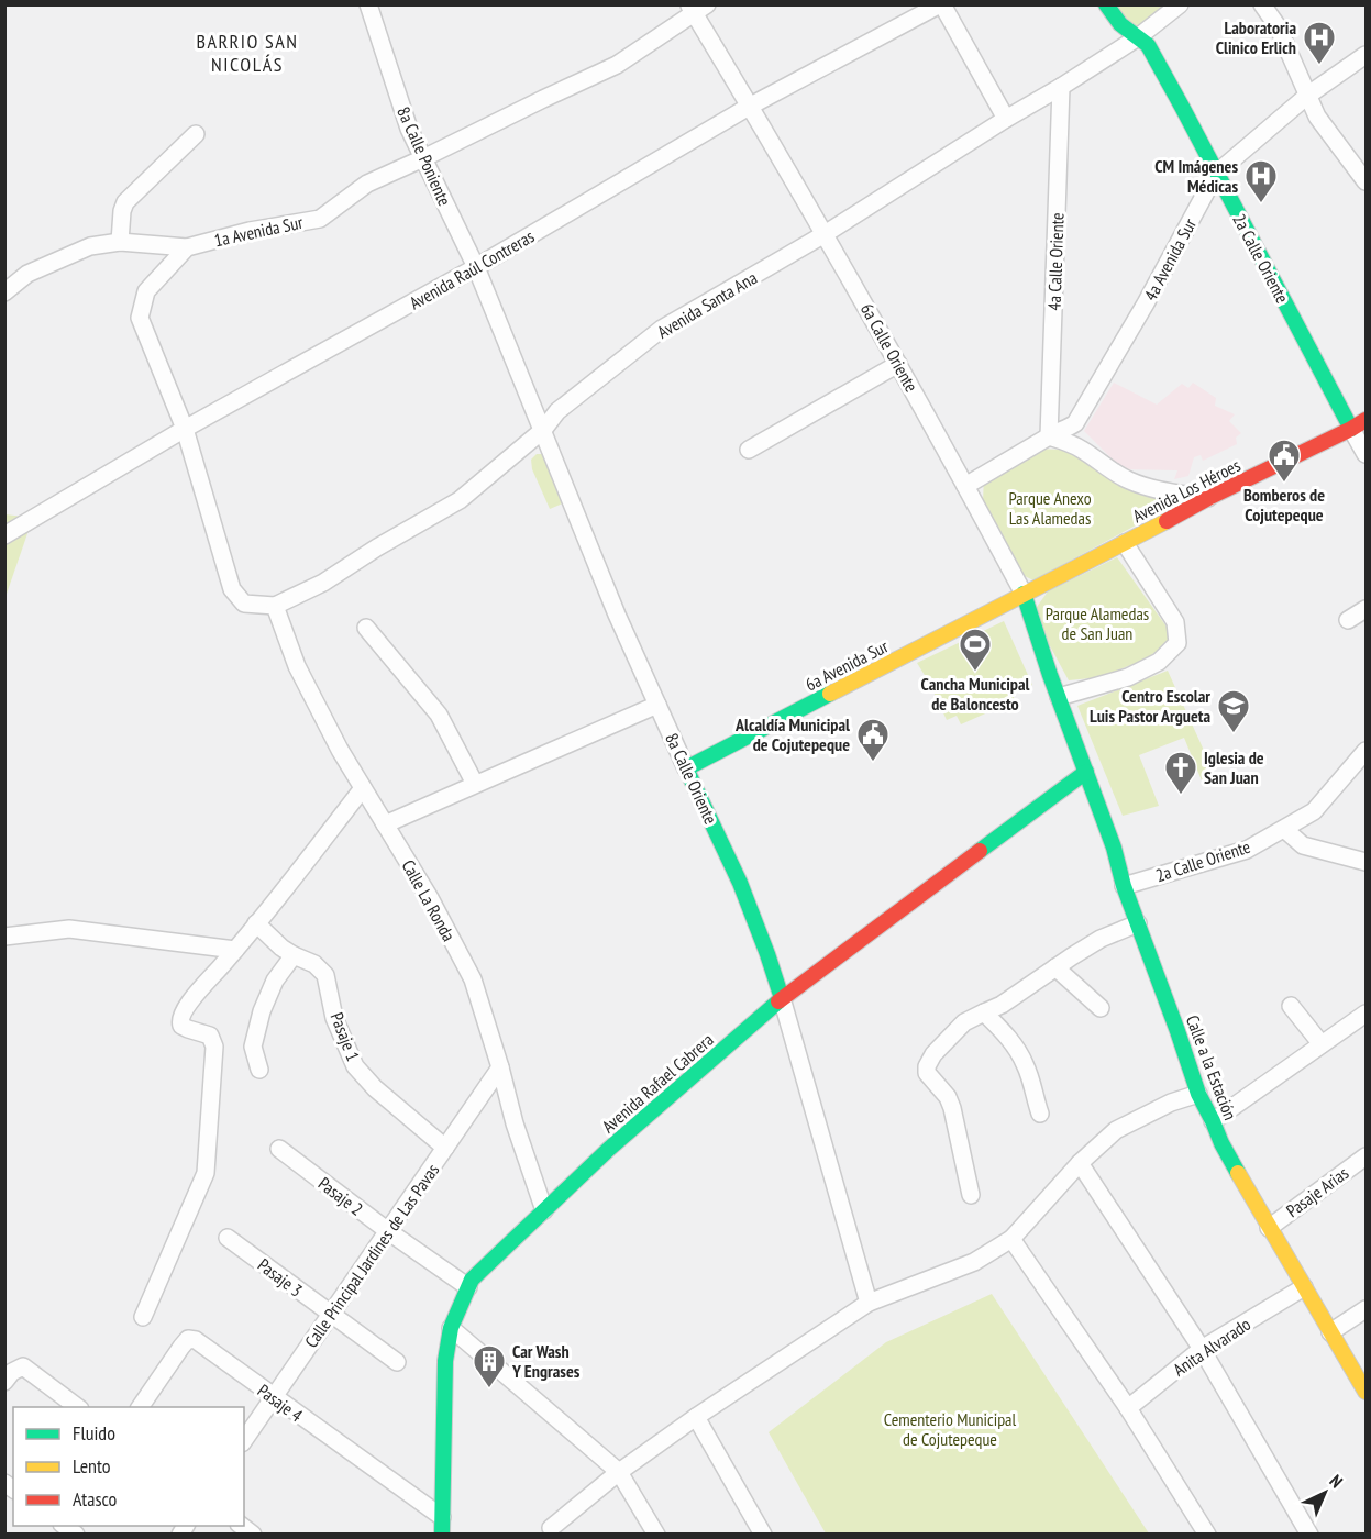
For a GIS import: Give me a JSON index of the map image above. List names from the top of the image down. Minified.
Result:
{"streets":{"street":["8a Calle Poniente","1a Avenida Sur","2a Calle Oriente","4a Avenida Sur","4a Calle Oriente","Avenida Raúl Contreras","Avenida Santa Ana","6a Calle Oriente","Avenida Los Héroes","6a Avenida Sur","8a Calle Oriente","Calle La Ronda","Pasaje 1","Calle a la Estación","Avenida Rafael Cabrera","Pasaje Arias","Pasaje 2","Calle Principal Jardines de Las Pavas","Pasaje 3","Anita Alvarado","Pasaje 4"]},"crossings":[["8a Calle Poniente","1a Avenida Sur"],["8a Calle Poniente","Avenida Raúl Contreras"],["8a Calle Poniente","8a Calle Oriente"],["1a Avenida Sur","6a Calle Oriente"],["2a Calle Oriente","4a Avenida Sur"],["2a Calle Oriente","Avenida Santa Ana"],["2a Calle Oriente","Avenida Los Héroes"],["2a Calle Oriente","Calle a la Estación"],["4a Avenida Sur","4a Calle Oriente"],["4a Avenida Sur","6a Calle Oriente"],["4a Calle Oriente","Avenida Santa Ana"],["Avenida Raúl Contreras","Avenida Santa Ana"],["Avenida Raúl Contreras","6a Calle Oriente"],["Avenida Raúl Contreras","8a Calle Oriente"],["Avenida Santa Ana","6a Calle Oriente"],["Avenida Santa Ana","8a Calle Oriente"],["Avenida Santa Ana","Calle La Ronda"],["6a Calle Oriente","Avenida Los Héroes"],["6a Calle Oriente","6a Avenida Sur"],["6a Calle Oriente","Calle a la Estación"],["Avenida Los Héroes","6a Avenida Sur"],["Avenida Los Héroes","Calle a la Estación"],["6a Avenida Sur","8a Calle Oriente"],["6a Avenida Sur","Calle a la Estación"],["8a Calle Oriente","Avenida Rafael Cabrera"],["Calle La Ronda","Avenida Rafael Cabrera"],["Calle La Ronda","Calle Principal Jardines de Las Pavas"],["Pasaje 1","Calle Principal Jardines de Las Pavas"],["Calle a la Estación","Avenida Rafael Cabrera"],["Calle a la Estación","Pasaje Arias"],["Calle a la Estación","Anita Alvarado"],["Avenida Rafael Cabrera","Pasaje 2"],["Avenida Rafael Cabrera","Pasaje 4"],["Pasaje 2","Calle Principal Jardines de Las Pavas"],["Calle Principal Jardines de Las Pavas","Pasaje 3"],["Calle Principal Jardines de Las Pavas","Pasaje 4"]],"districts":["BARRIO SAN NICOLÁS"],"parks":["Parque Anexo Las Alamedas","Parque Alamedas de San Juan","Cementerio Municipal de Cojutepeque"],"places":{"hospital":["Laboratoria Clinico Erlich","CM Imágenes Médicas"],"public building":["Bomberos de Cojutepeque","Alcaldía Municipal de Cojutepeque"],"sports":["Cancha Municipal de Baloncesto"],"school or university":["Centro Escolar Luis Pastor Argueta"],"church":["Iglesia de San Juan"],"building":["Car Wash Y Engrases"]},"legend":["Fluido","Lento","Atasco"],"north":"top right"}
